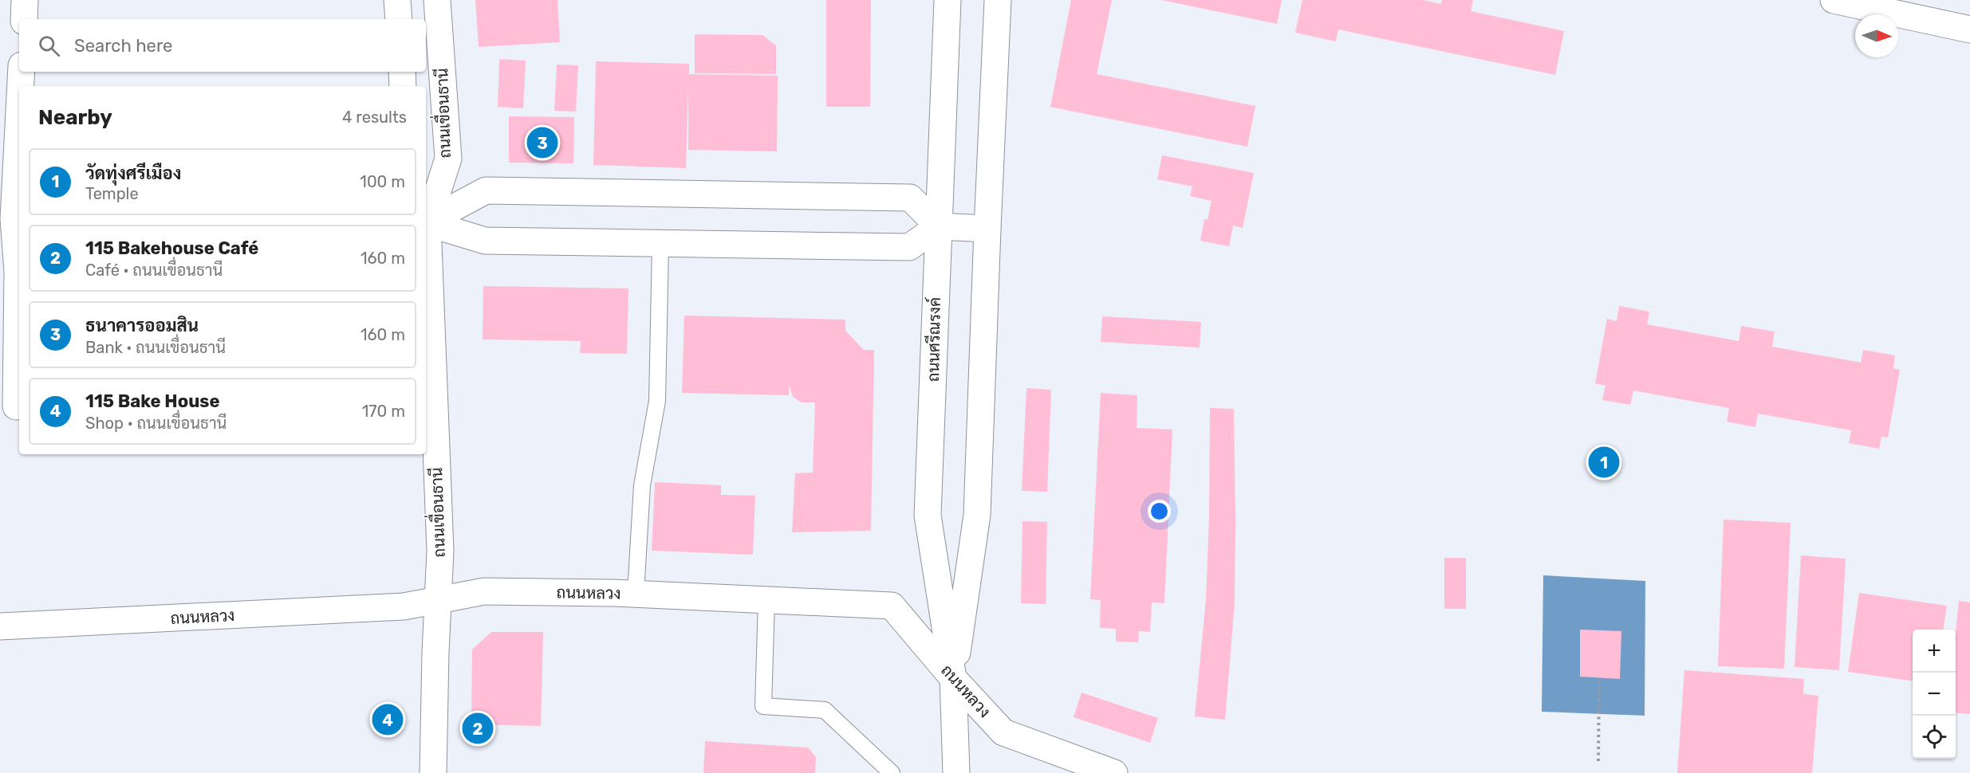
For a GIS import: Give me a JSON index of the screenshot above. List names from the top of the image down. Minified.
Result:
{"streets":{"street":["ถนนเขื่อนธานี","ถนนศรีณรงค์","ถนนหลวง"]},"crossings":[["ถนนเขื่อนธานี","ถนนหลวง"],["ถนนศรีณรงค์","ถนนหลวง"]],"north":"right","page":{"search":"Search here","heading":["Nearby","4 results"],"pins":["3","1","4","2"],"list":[{"mark":"1","name":"วัดทุ่งศรีเมือง","note":"Temple","value":"100 m"},{"mark":"2","name":"115 Bakehouse Café","note":"Café · ถนนเขื่อนธานี","value":"160 m"},{"mark":"3","name":"ธนาคารออมสิน","note":"Bank · ถนนเขื่อนธานี","value":"160 m"},{"mark":"4","name":"115 Bake House","note":"Shop · ถนนเขื่อนธานี","value":"170 m"}],"map_buttons":["+","−"]}}
